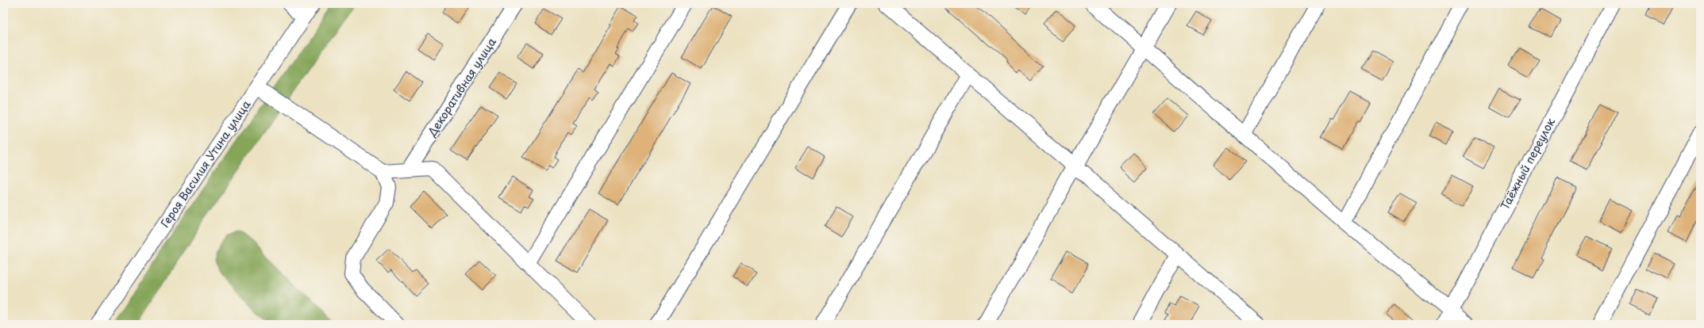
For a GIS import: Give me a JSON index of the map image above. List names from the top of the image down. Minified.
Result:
{"streets":{"street":["Декоративная улица","Героя Василия Утина улица","Таёжный переулок"]}}
